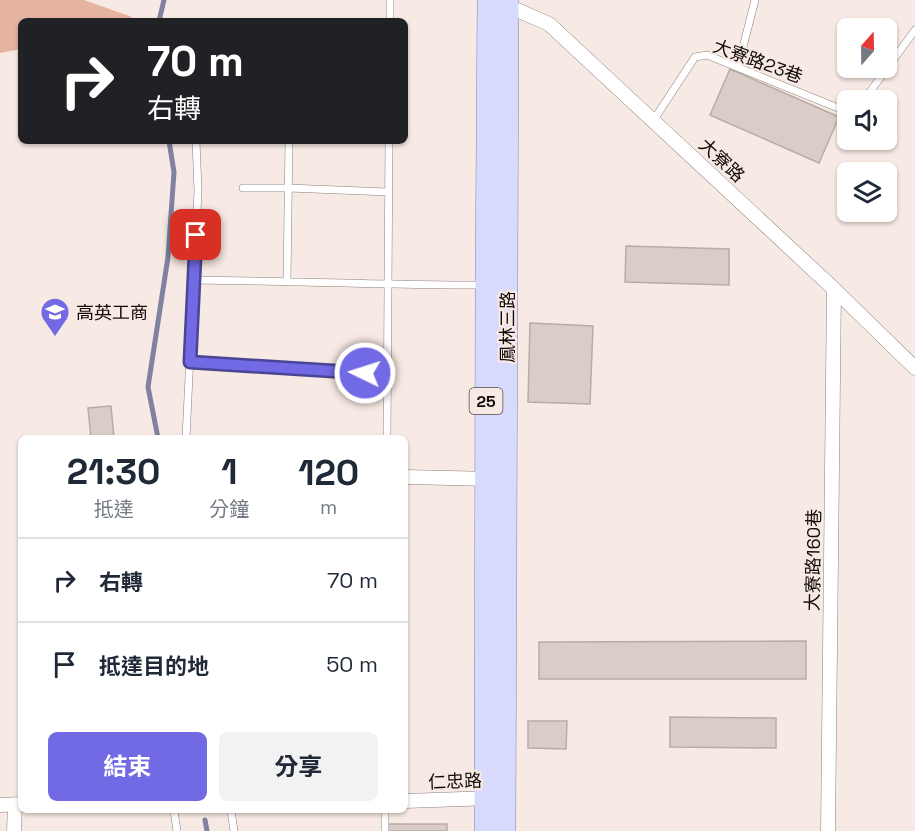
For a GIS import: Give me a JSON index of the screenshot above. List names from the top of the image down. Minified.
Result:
{"streets":{"main road":["鳳林三路","25"],"street":["大寮路","大寮路160巷","仁忠路"],"lane":["大寮路23巷"]},"crossings":[["大寮路23巷","大寮路"],["大寮路","鳳林三路"],["大寮路","大寮路160巷"],["鳳林三路","25"],["鳳林三路","仁忠路"],["25","仁忠路"]],"places":{"school or university":["高英工商"]},"north":"top","page":{"turn":["70 m","右轉"],"eta":["21:30","抵達","1","分鐘","120","m"],"list":[{"name":"右轉","value":"70 m"},{"name":"抵達目的地","value":"50 m"}],"buttons":["結束","分享"]}}
